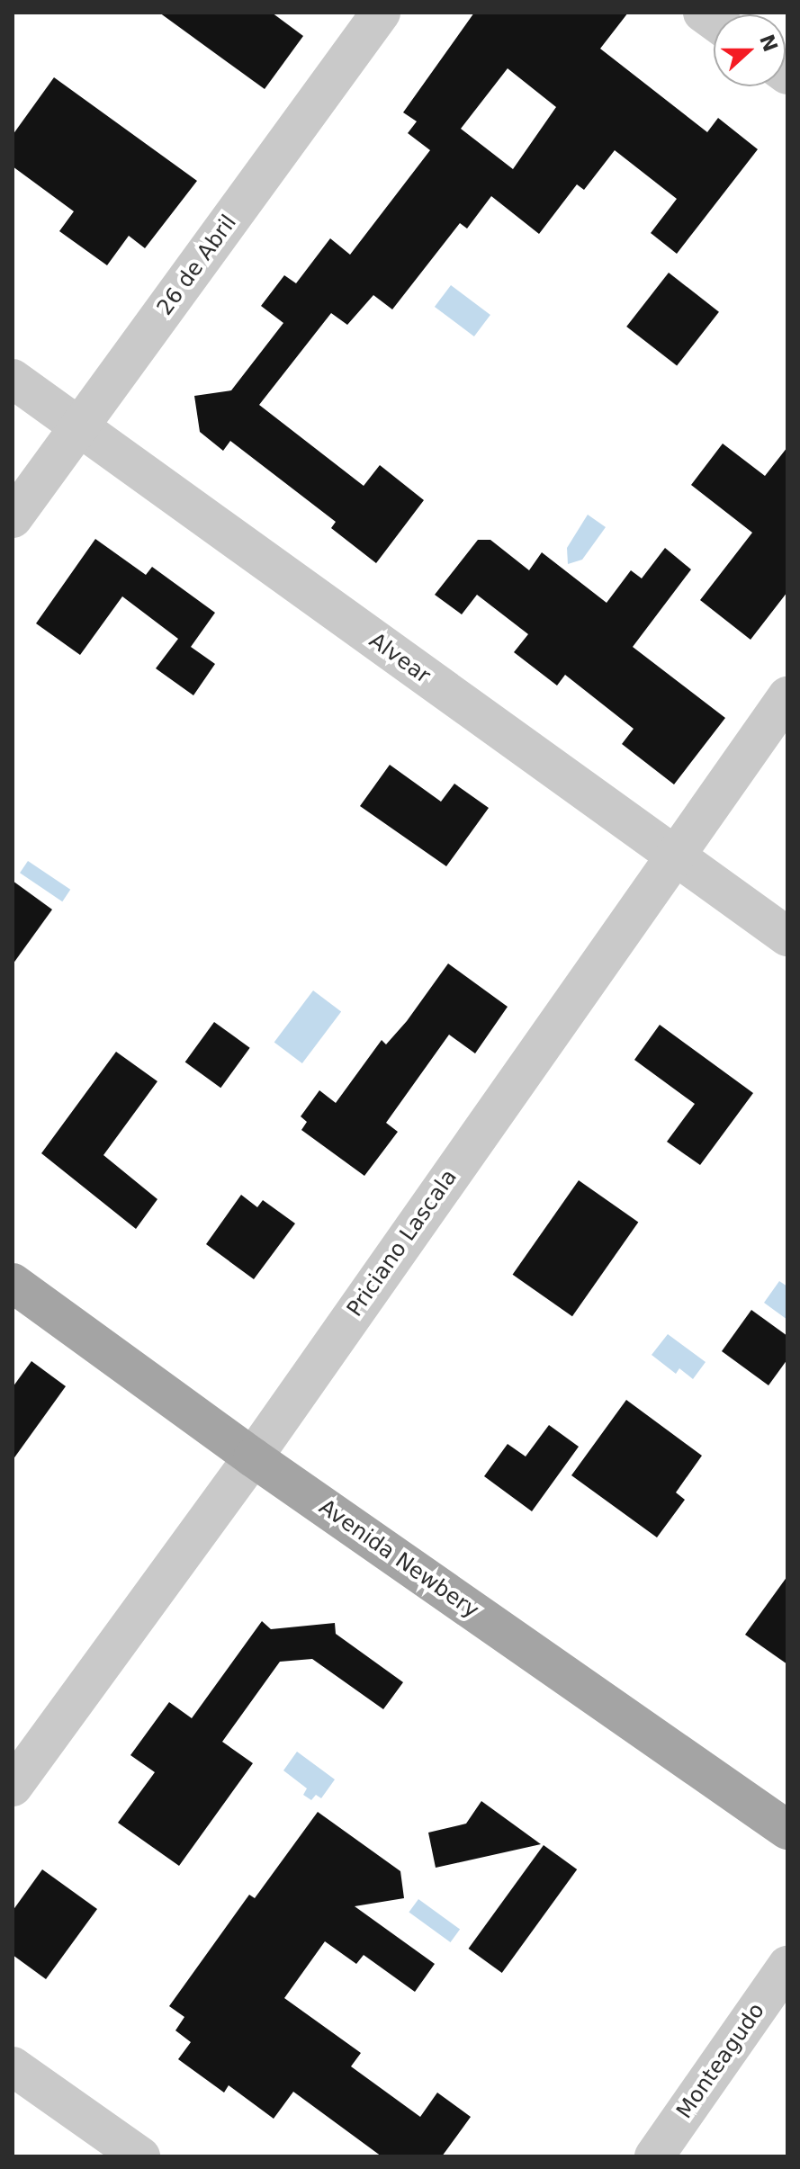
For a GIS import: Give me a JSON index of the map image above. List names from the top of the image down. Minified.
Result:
{"streets":{"main road":["Avenida Newbery"],"street":["26 de Abril","Alvear","Priciano Lascala","Monteagudo"]},"crossings":[["26 de Abril","Alvear"],["Alvear","Priciano Lascala"],["Priciano Lascala","Avenida Newbery"]],"north":"right"}
